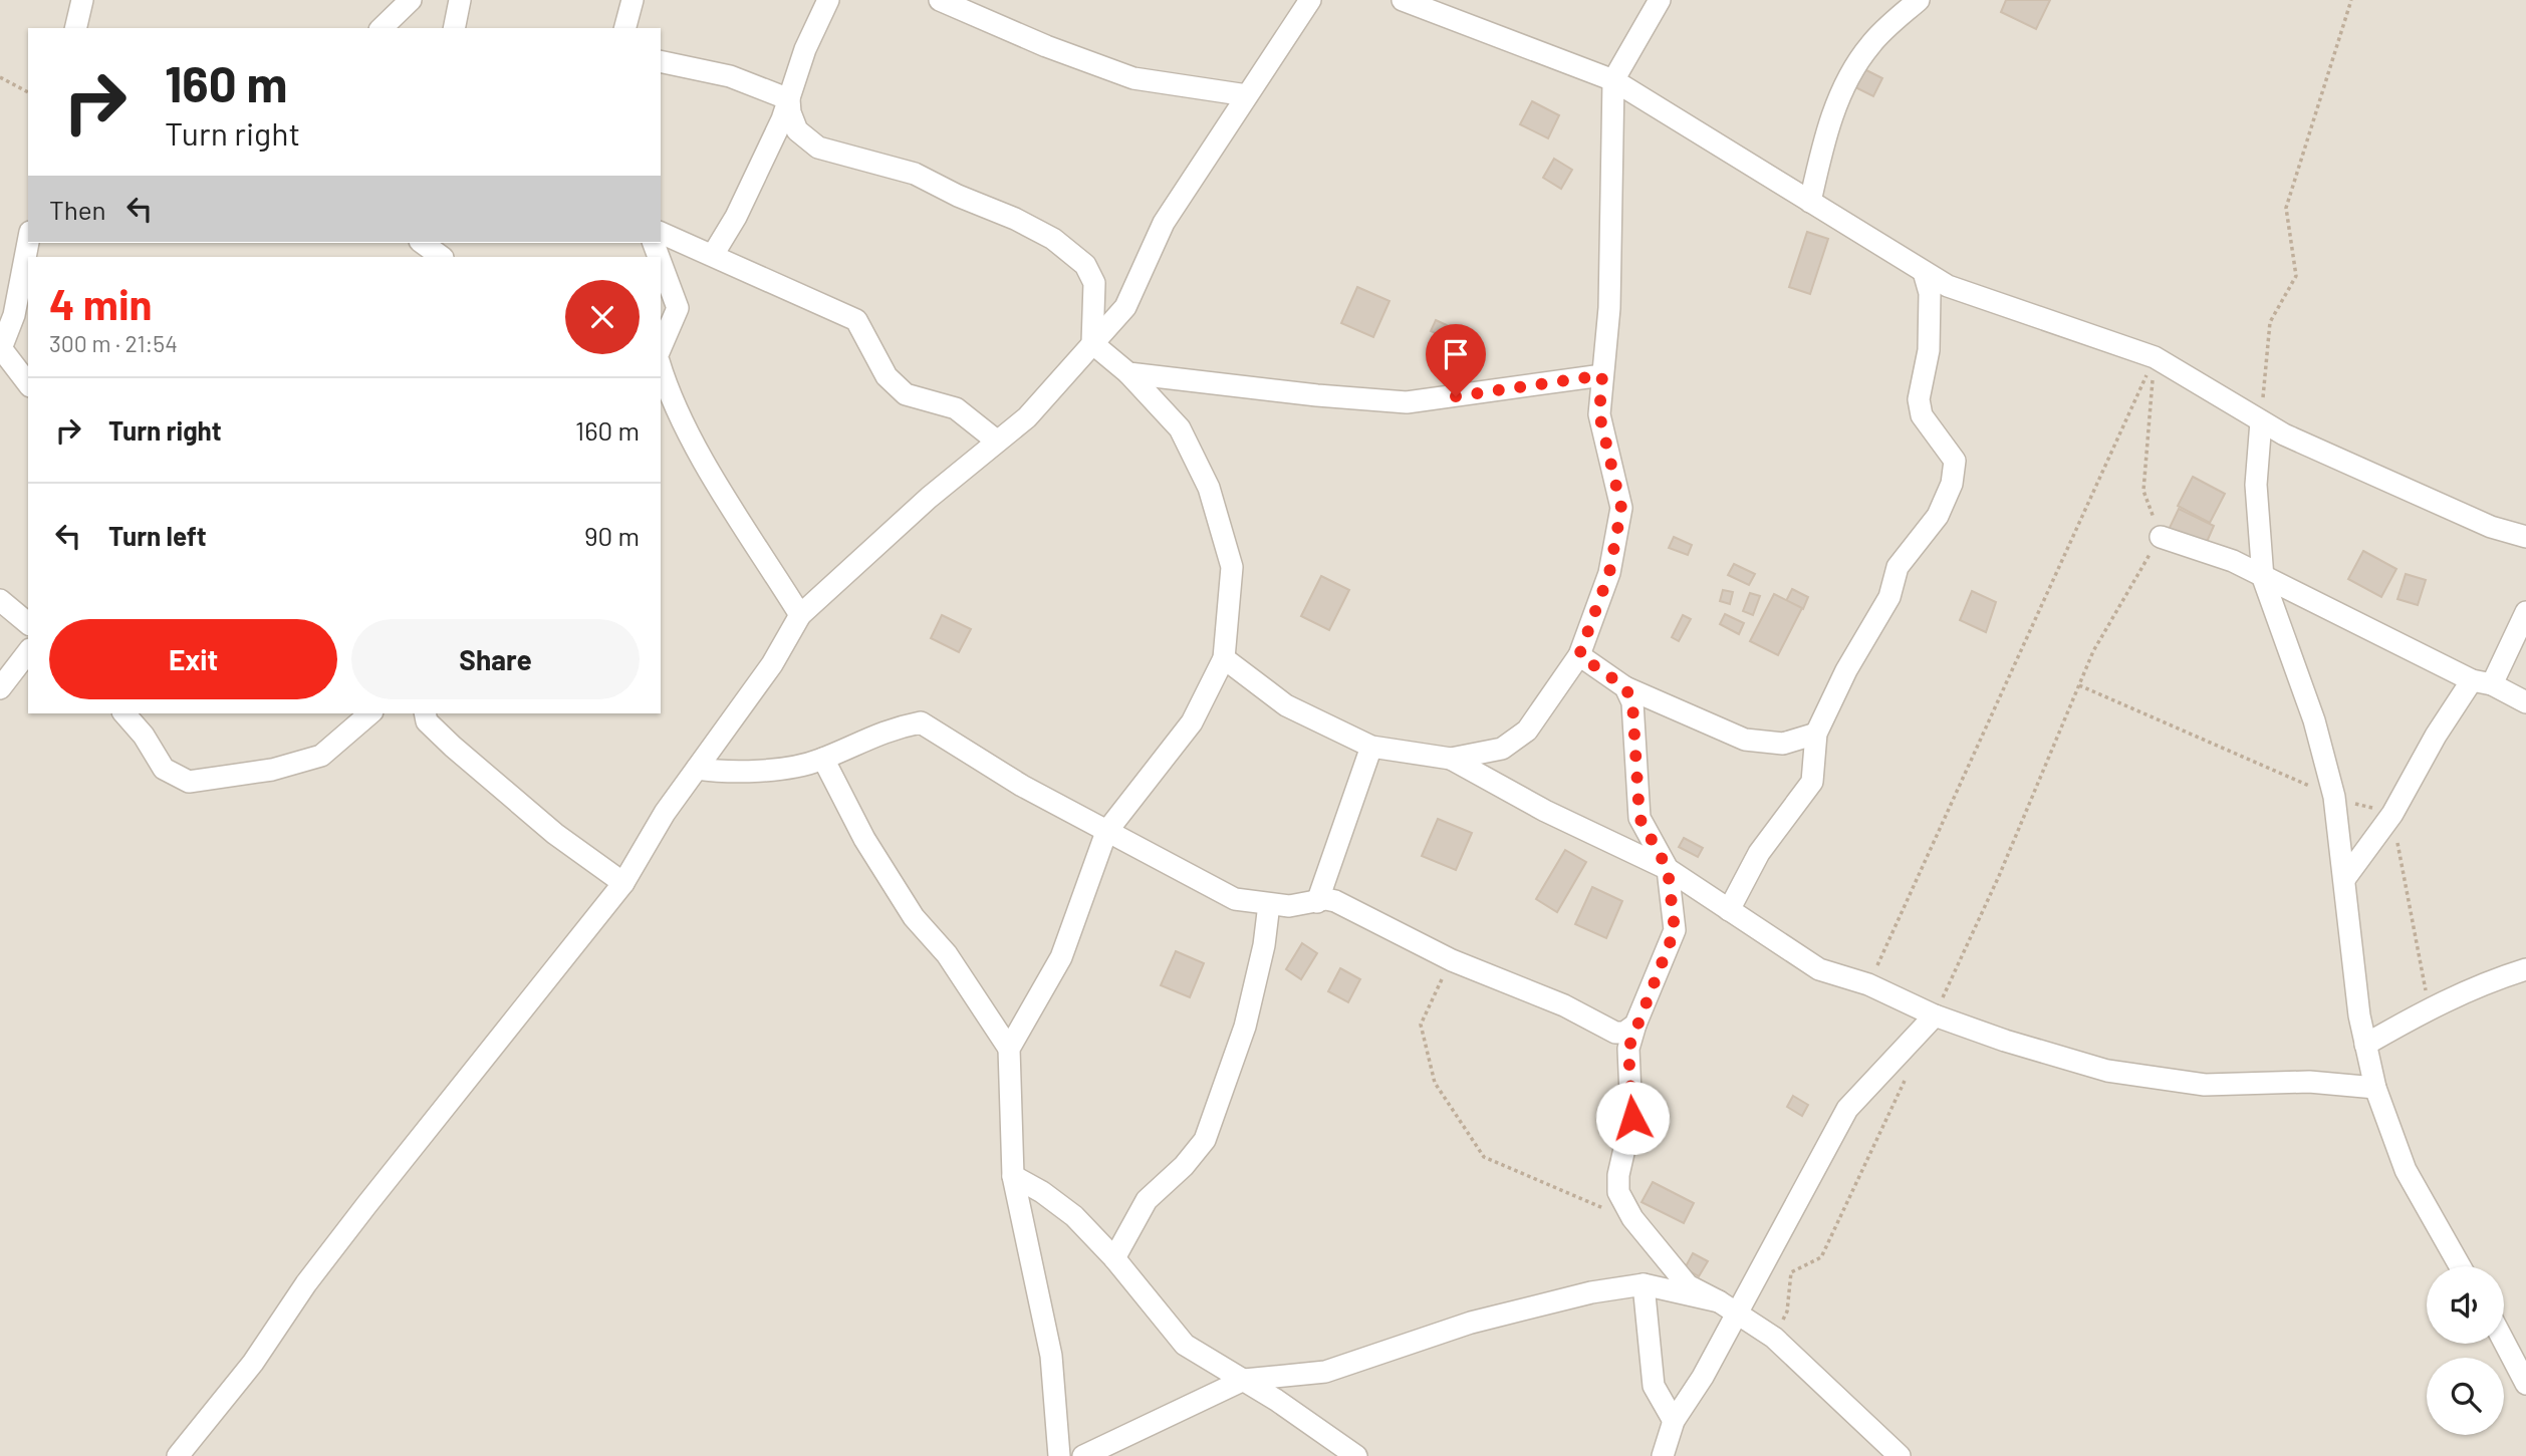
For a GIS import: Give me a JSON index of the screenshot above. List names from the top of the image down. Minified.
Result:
{"page":{"turn":["160 m","Turn right"],"then":"Then","heading":["4 min","300 m · 21:54"],"list":[{"name":"Turn right","value":"160 m"},{"name":"Turn left","value":"90 m"}],"buttons":["Exit","Share"]}}
